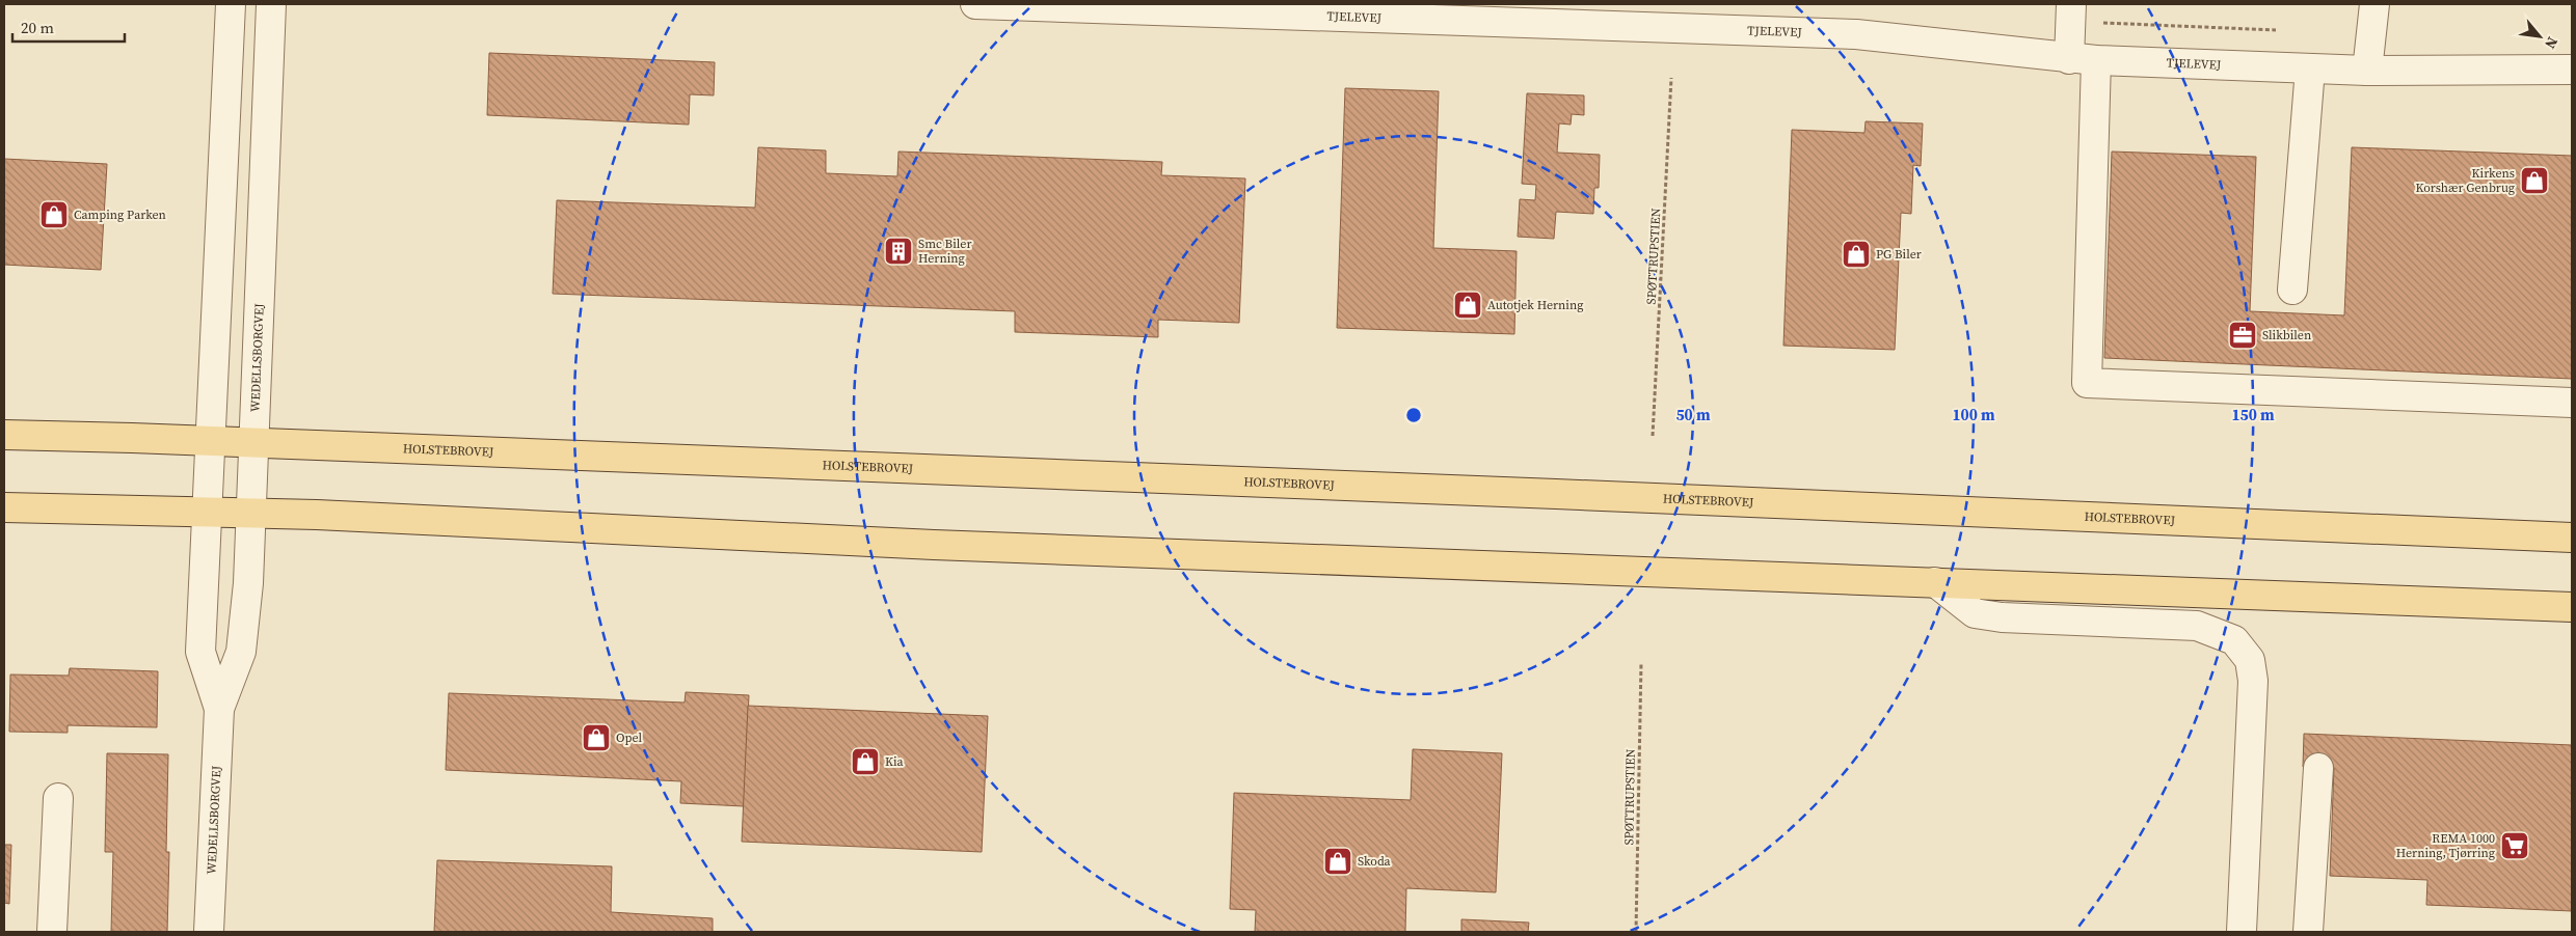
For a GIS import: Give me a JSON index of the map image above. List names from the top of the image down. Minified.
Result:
{"streets":{"main road":["HOLSTEBROVEJ"],"street":["TJELEVEJ","WEDELLSBORGVEJ"],"path":["SPØTTRUPSTIEN"]},"crossings":[["WEDELLSBORGVEJ","HOLSTEBROVEJ"]],"places":{"shop":["Kirkens Korshær Genbrug","Camping Parken","PG Biler","Autotjek Herning","Opel","Kia","Skoda"],"building":["Smc Biler Herning"],"office":["Slikbilen"],"supermarket":["REMA 1000 Herning, Tjørring"]},"scale_bar":"20 m","north":"bottom right","rings":["50 m","100 m","150 m"]}
